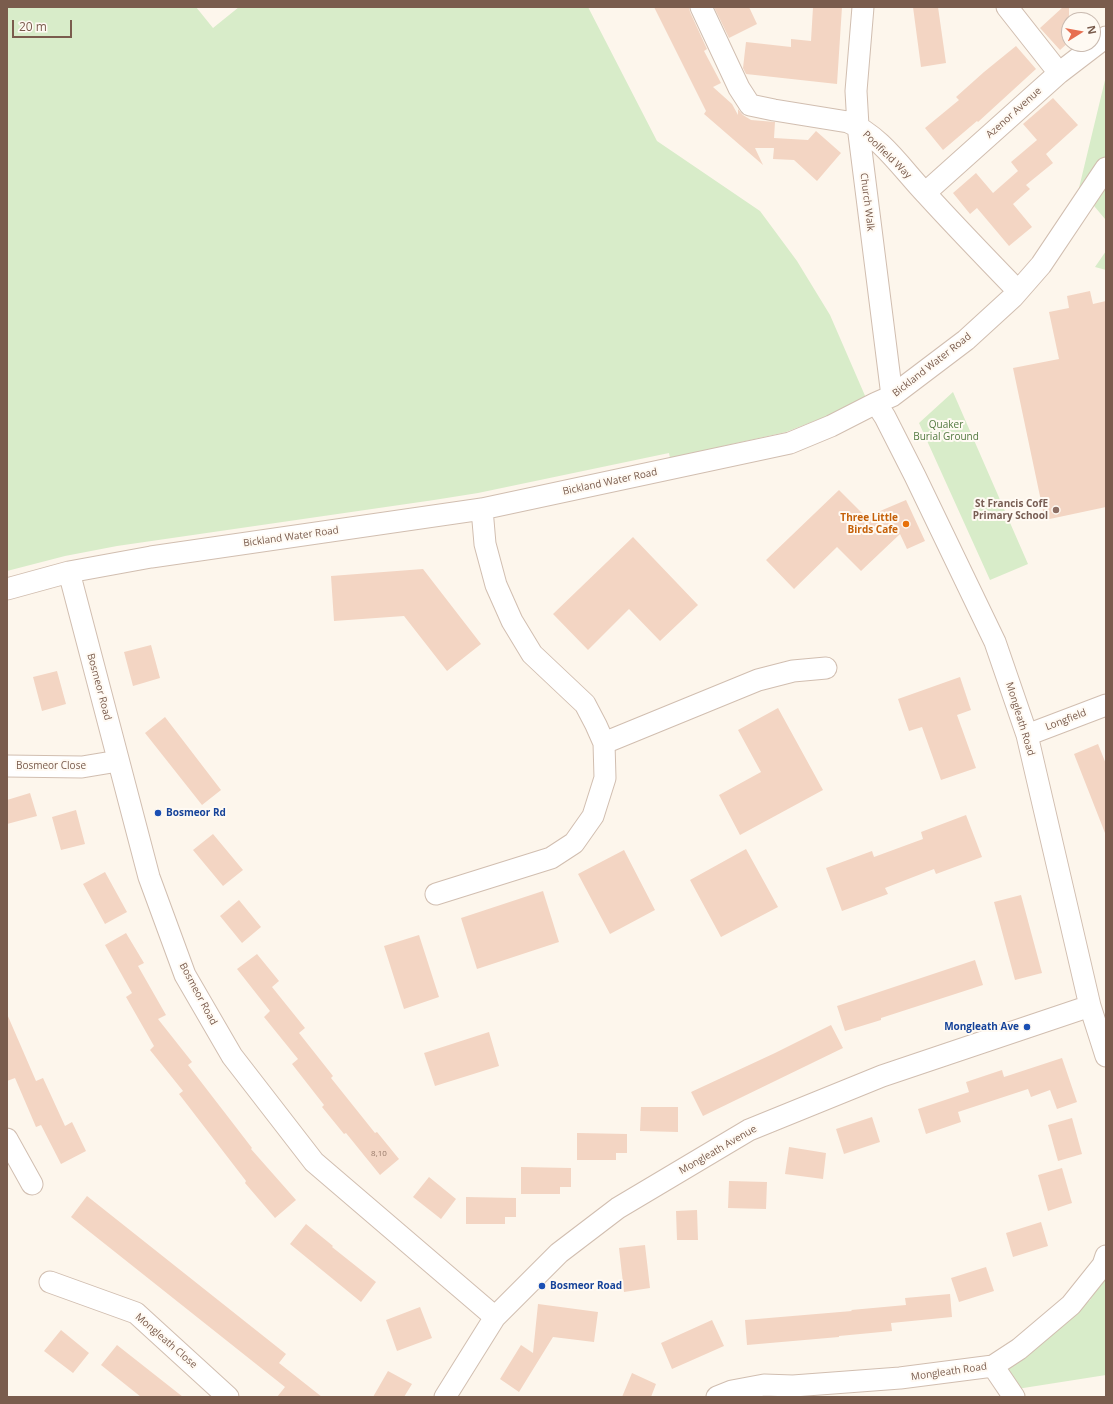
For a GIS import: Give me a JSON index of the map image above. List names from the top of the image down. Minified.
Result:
{"streets":{"street":["Azenor Avenue","Poolfield Way","Church Walk","Bickland Water Road","Bosmeor Road","Mongleath Road","Longfield","Bosmeor Close","Mongleath Avenue","Mongleath Close"]},"crossings":[["Azenor Avenue","Poolfield Way"],["Poolfield Way","Church Walk"],["Poolfield Way","Bickland Water Road"],["Church Walk","Bickland Water Road"],["Church Walk","Mongleath Road"],["Bickland Water Road","Bosmeor Road"],["Bickland Water Road","Mongleath Road"],["Bosmeor Road","Bosmeor Close"],["Bosmeor Road","Mongleath Avenue"],["Mongleath Road","Longfield"],["Mongleath Road","Mongleath Avenue"]],"parks":["Quaker Burial Ground"],"places":["St Francis CofE Primary School","Three Little Birds Cafe","Bosmeor Rd","Mongleath Ave","Bosmeor Road"],"house_numbers":["8,10"],"scale_bar":"20 m","north":"right"}
